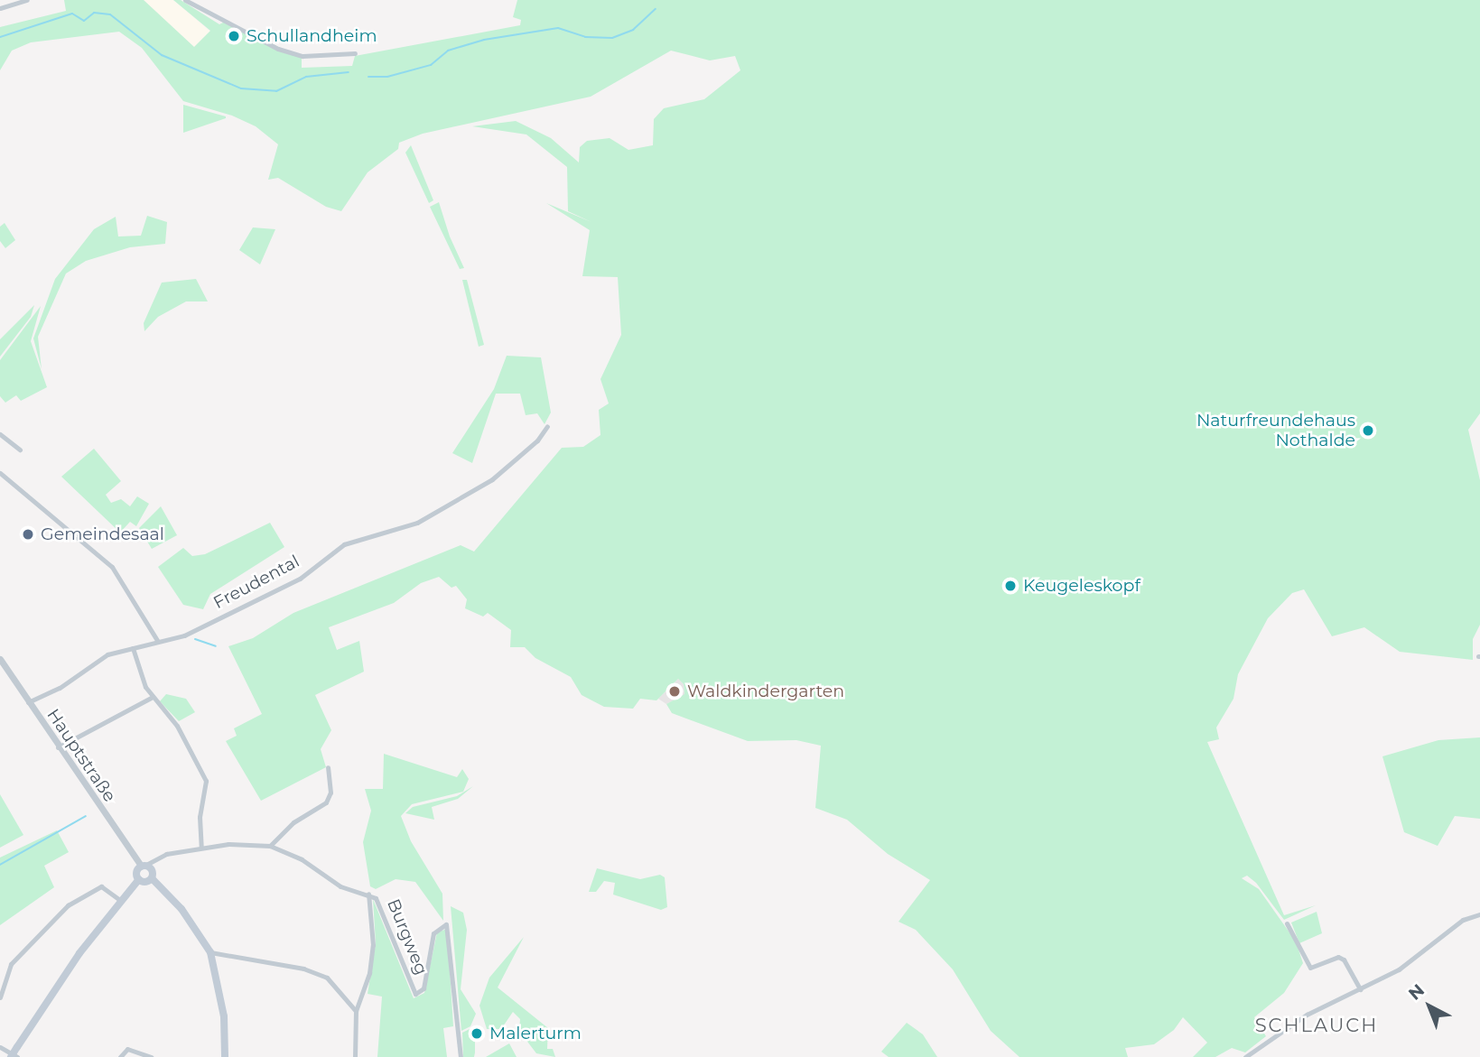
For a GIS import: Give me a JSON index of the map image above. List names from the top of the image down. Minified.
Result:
{"streets":{"street":["Freudental","Hauptstraße","Burgweg"]},"crossings":[["Freudental","Hauptstraße"],["Hauptstraße","Burgweg"]],"districts":["SCHLAUCH"],"places":["Schullandheim","Naturfreundehaus Nothalde","Gemeindesaal","Keugeleskopf","Waldkindergarten","Malerturm"],"north":"top left"}
